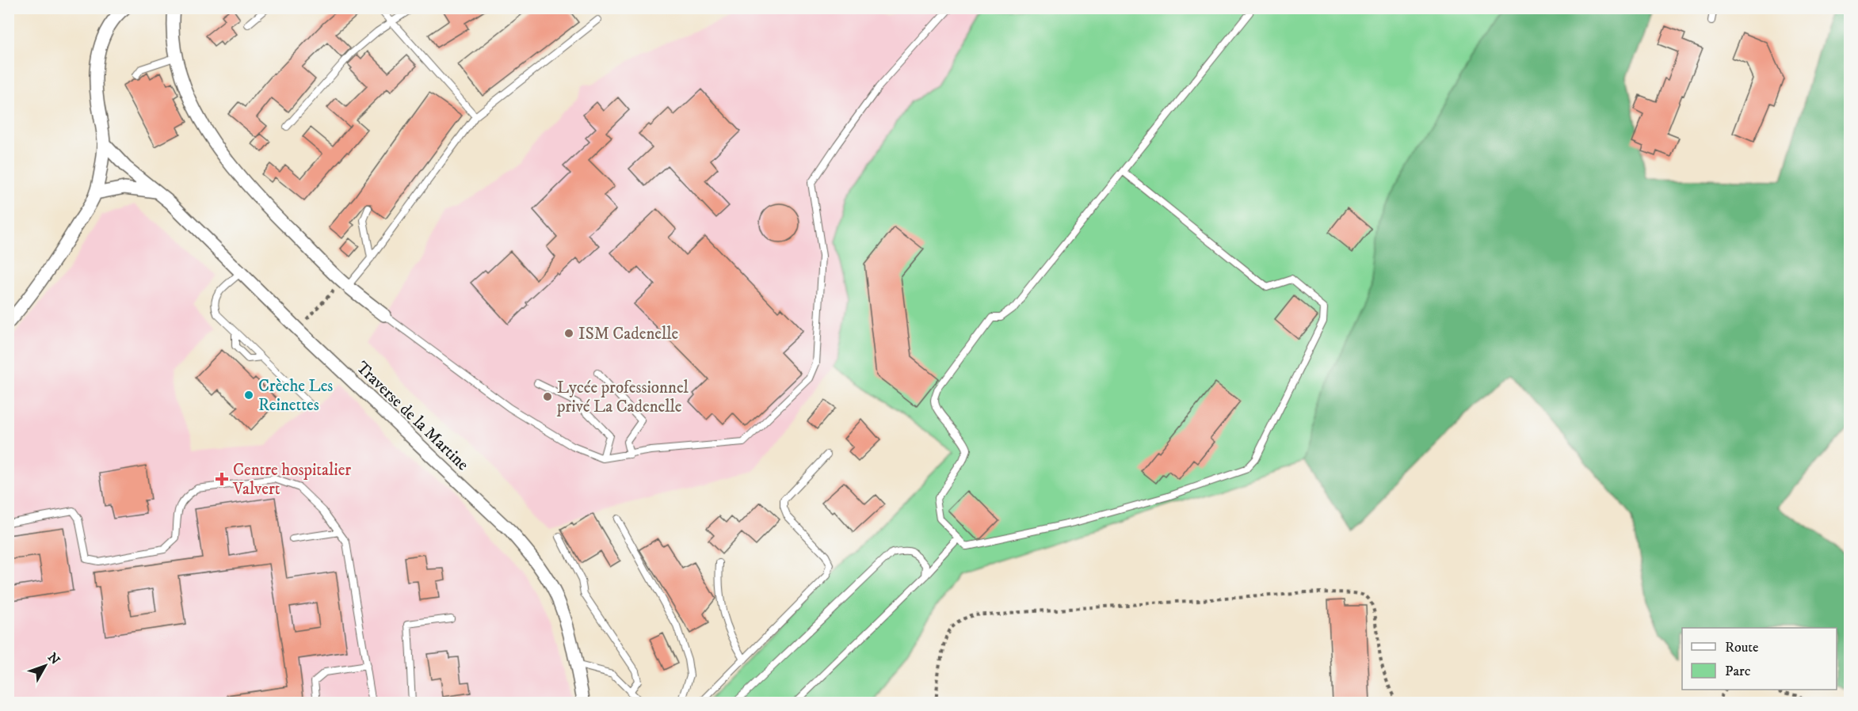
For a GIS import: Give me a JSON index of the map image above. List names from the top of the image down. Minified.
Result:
{"streets":{"street":["Traverse de la Martine"]},"places":{"other":["ISM Cadenelle","Crèche Les Reinettes","Lycée professionnel privé La Cadenelle"],"health":["Centre hospitalier Valvert"]},"legend":["Route","Parc"],"north":"top right"}
